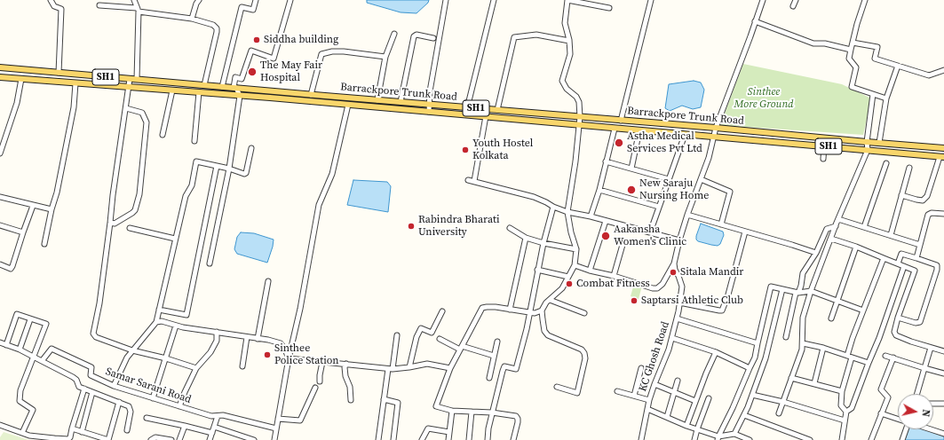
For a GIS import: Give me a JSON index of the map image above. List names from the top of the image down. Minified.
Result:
{"streets":{"main road":["SH1","Barrackpore Trunk Road"],"street":["KC Ghosh Road","Samar Sarani Road"]},"parks":["Sinthee More Ground"],"places":["Siddha building","The May Fair Hospital","Astha Medical Services Pvt Ltd","Youth Hostel Kolkata","New Saraju Nursing Home","Rabindra Bharati University","Aakansha Women's Clinic","Sitala Mandir","Combat Fitness","Saptarsi Athletic Club","Sinthee Police Station"],"north":"right"}
